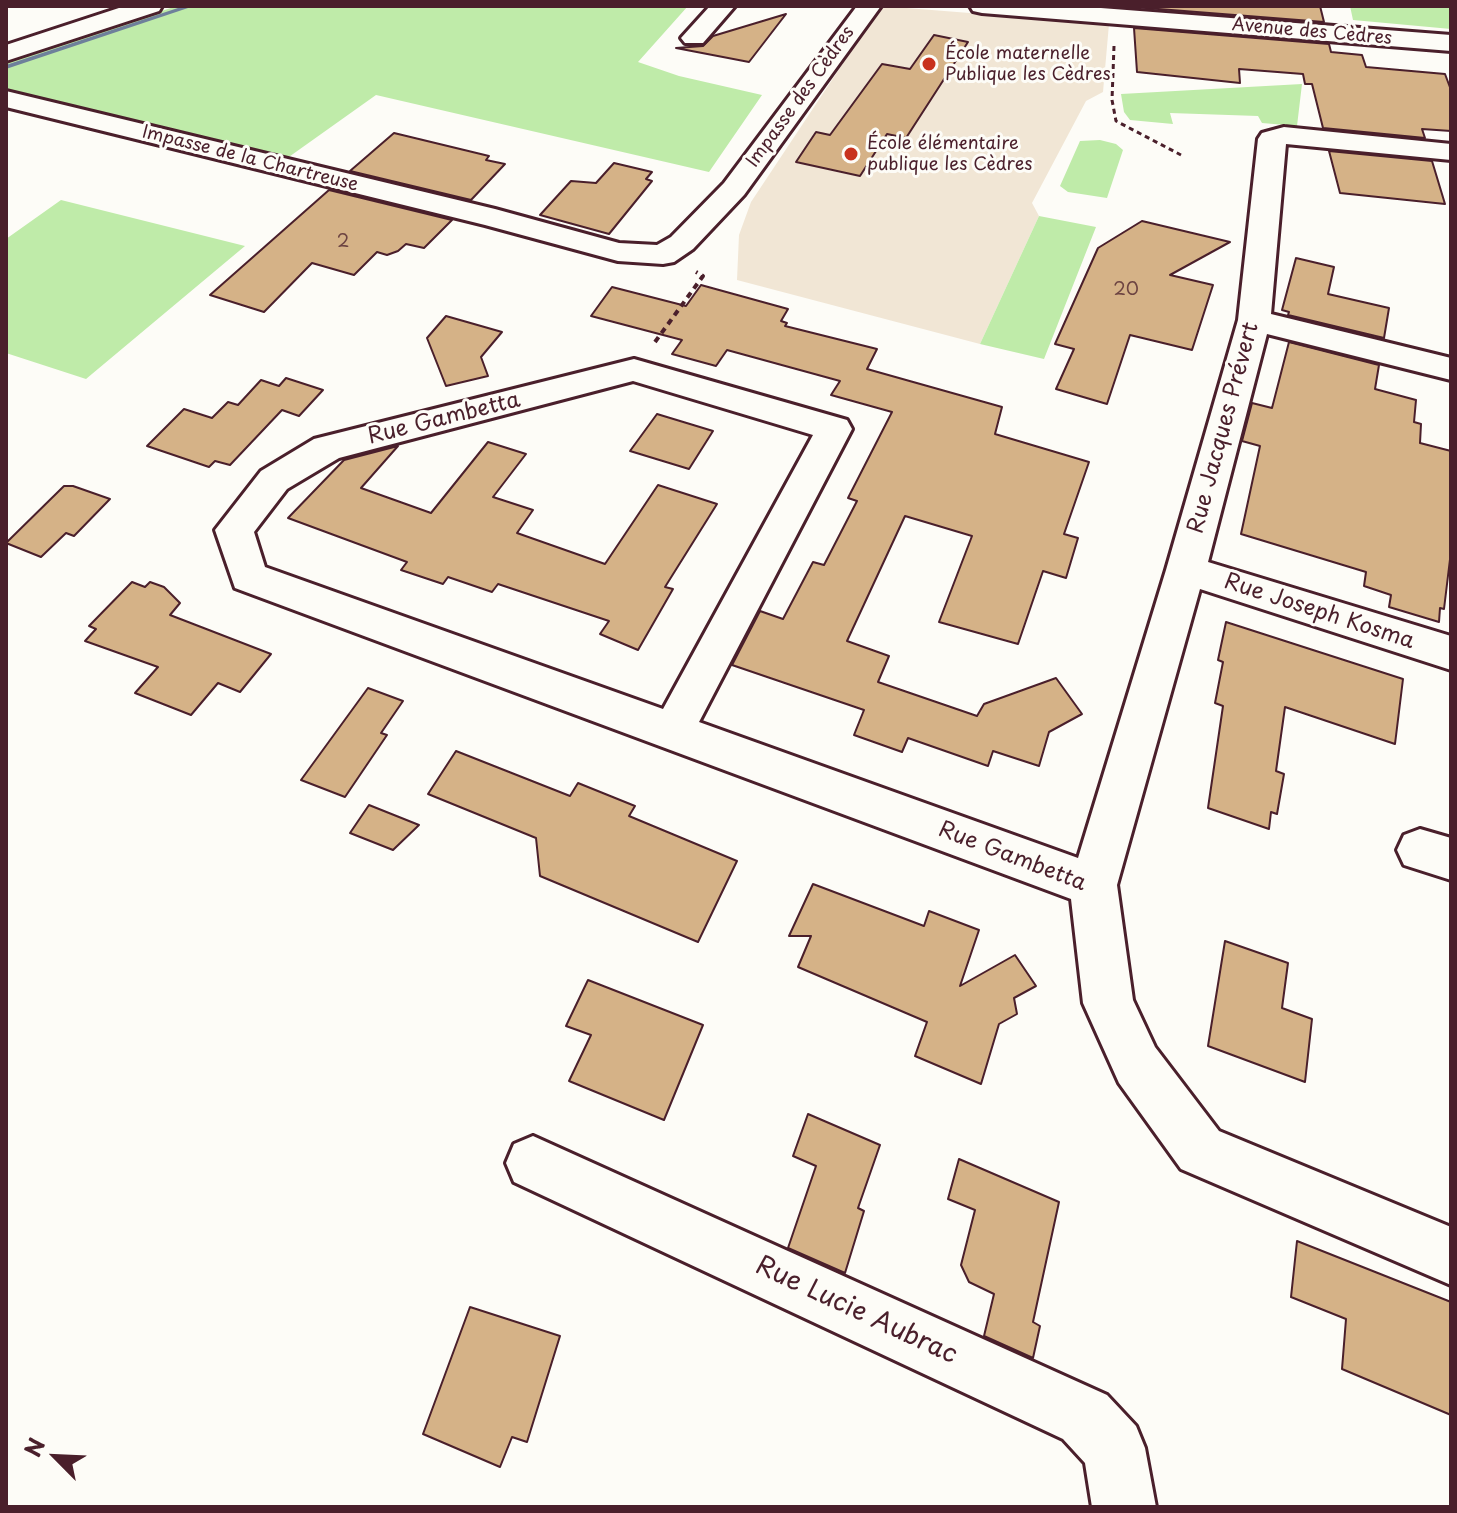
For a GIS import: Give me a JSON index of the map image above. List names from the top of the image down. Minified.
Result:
{"streets":{"street":["Avenue des Cèdres","Impasse des Cèdres","Impasse de la Chartreuse","Rue Gambetta","Rue Jacques Prévert","Rue Joseph Kosma","Rue Lucie Aubrac"]},"crossings":[["Impasse des Cèdres","Impasse de la Chartreuse"],["Rue Gambetta","Rue Jacques Prévert"],["Rue Jacques Prévert","Rue Joseph Kosma"]],"places":["École maternelle Publique les Cèdres","École élémentaire publique les Cèdres"],"house_numbers":["2","20"],"north":"top left"}
